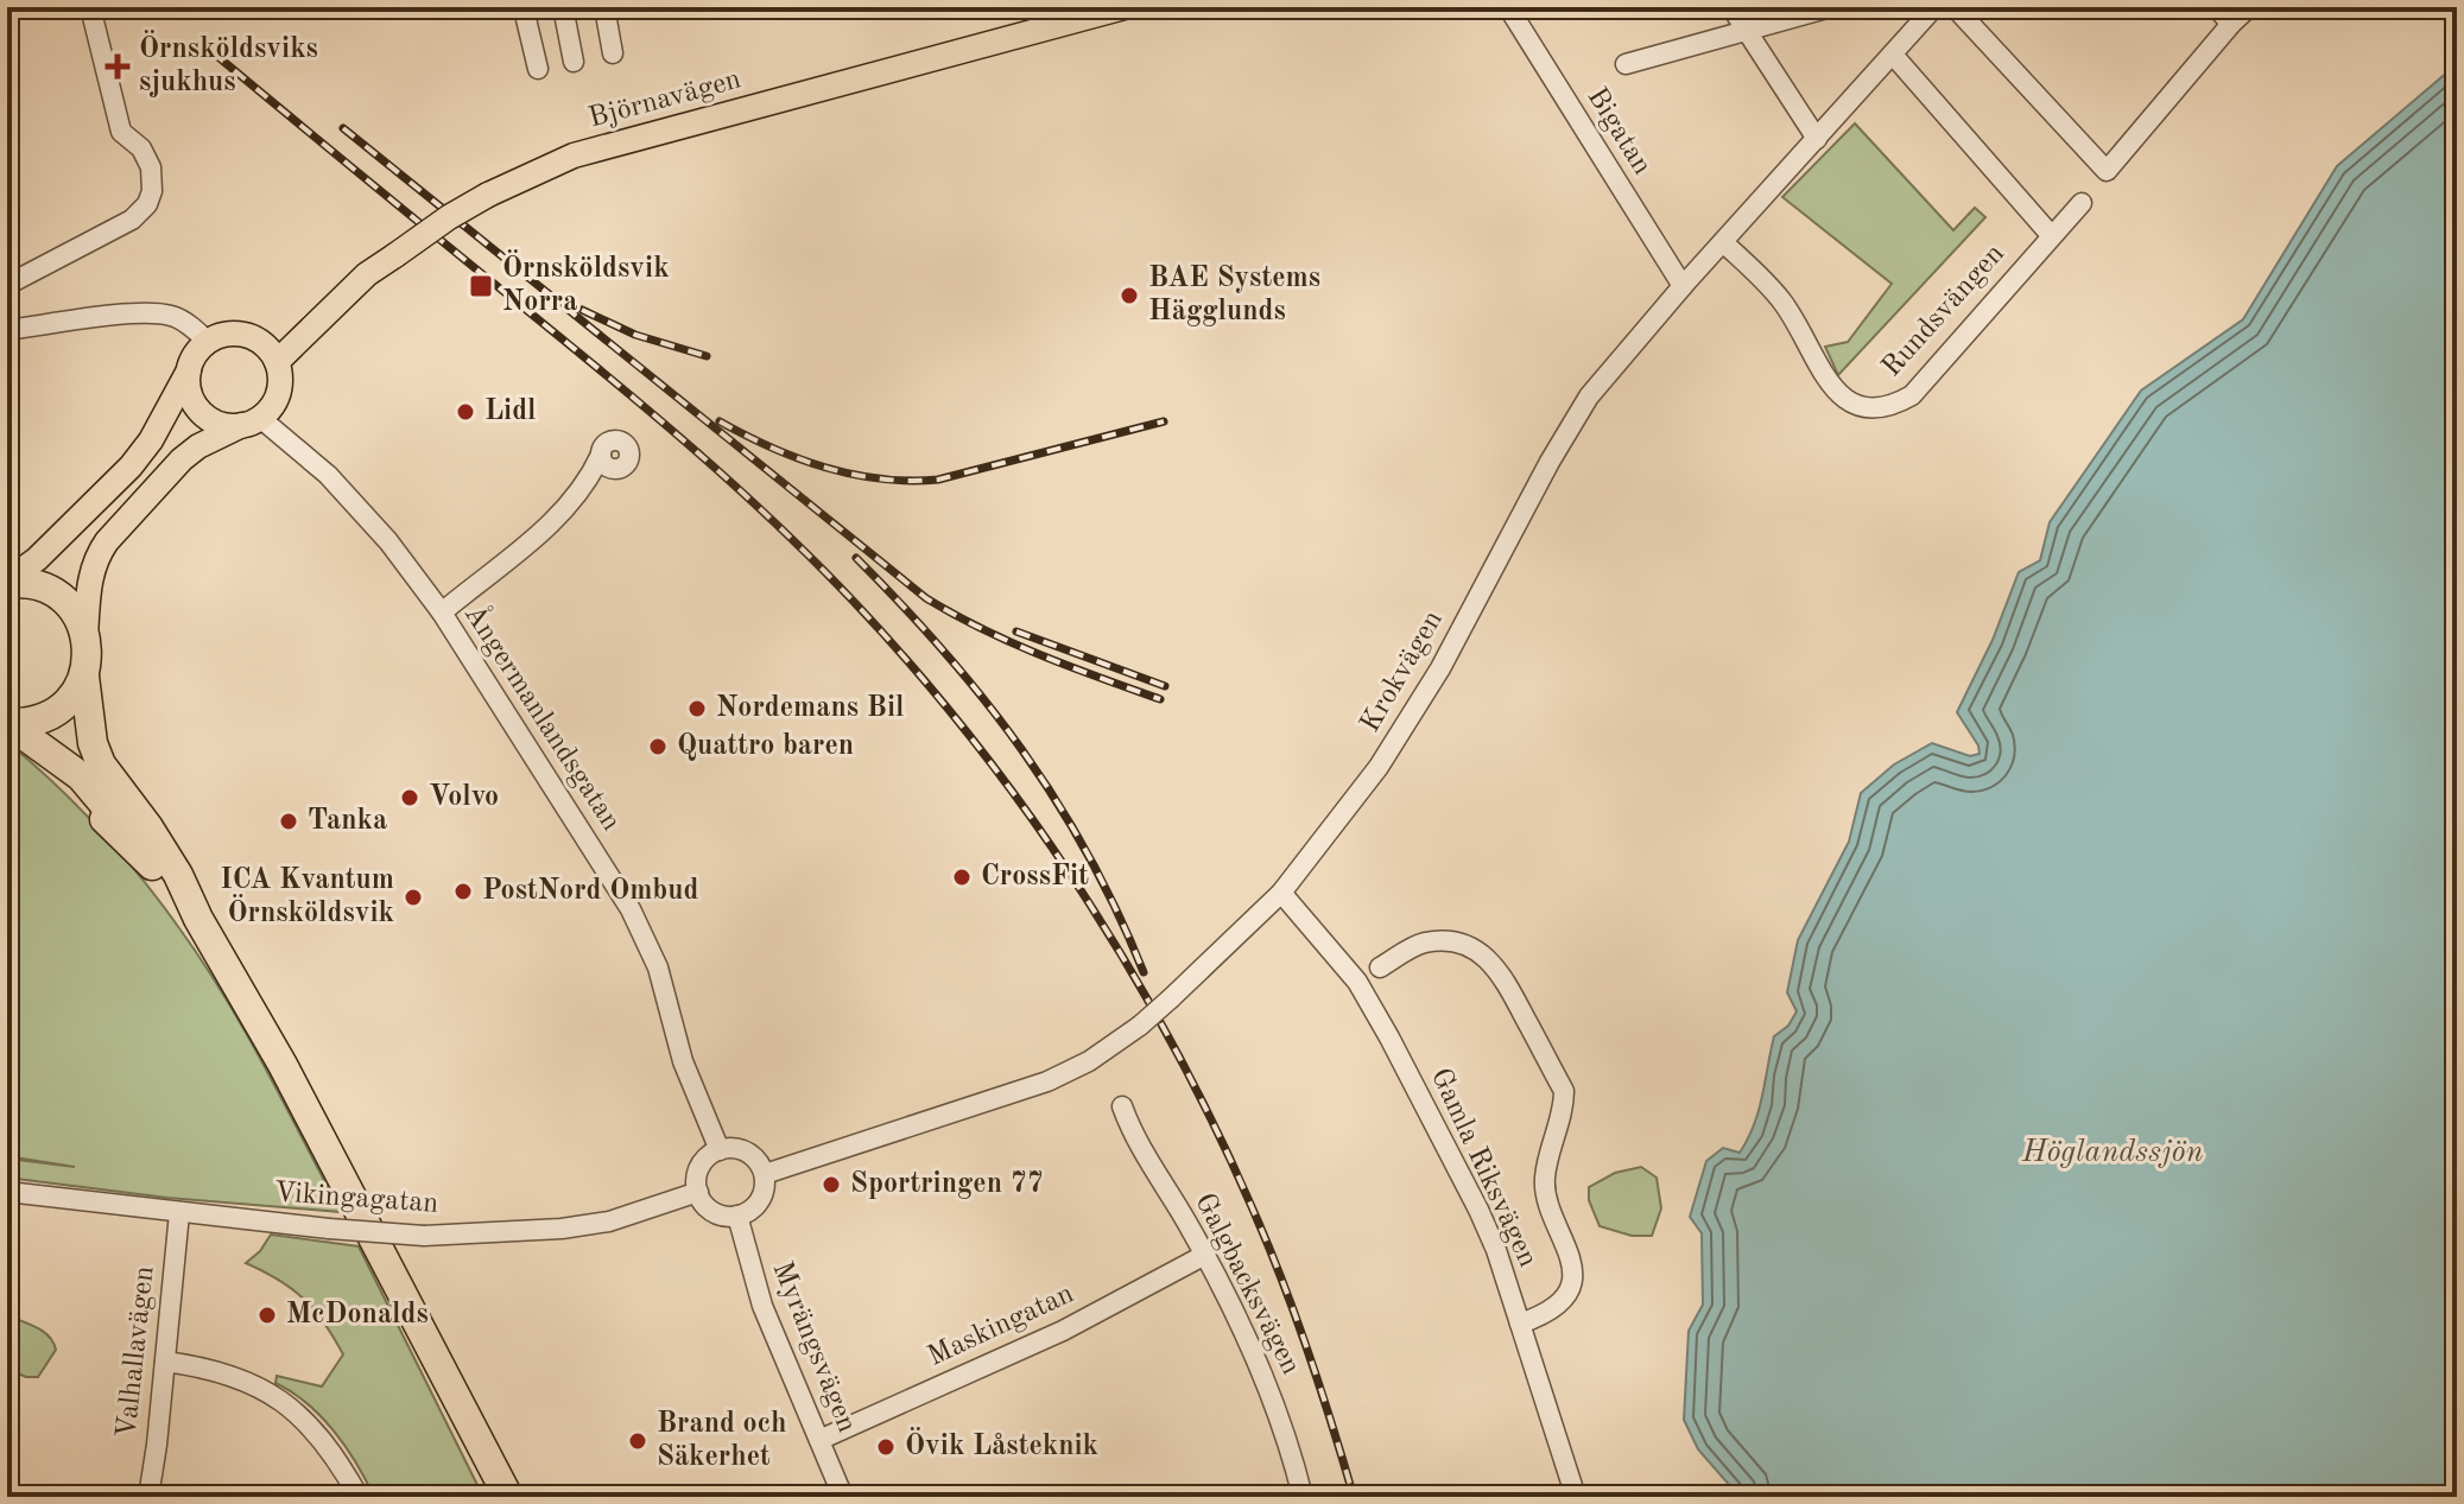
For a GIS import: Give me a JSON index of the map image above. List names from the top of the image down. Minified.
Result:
{"streets":{"main road":["Björnavägen"],"street":["Bigatan","Rundsvängen","Krokvägen","Ångermanlandsgatan","Gamla Riksvägen","Vikingagatan","Galgbacksvägen","Maskingatan","Myrängsvägen","Valhallavägen"]},"crossings":[["Björnavägen","Ångermanlandsgatan"],["Bigatan","Krokvägen"],["Rundsvängen","Krokvägen"],["Krokvägen","Ångermanlandsgatan"],["Krokvägen","Gamla Riksvägen"],["Krokvägen","Vikingagatan"],["Krokvägen","Myrängsvägen"],["Ångermanlandsgatan","Vikingagatan"],["Ångermanlandsgatan","Myrängsvägen"],["Vikingagatan","Myrängsvägen"],["Vikingagatan","Valhallavägen"],["Galgbacksvägen","Maskingatan"],["Maskingatan","Myrängsvägen"]],"water":["Höglandssjön"],"places":{"health":["Örnsköldsviks sjukhus"],"transit":["Örnsköldsvik Norra"],"other":["BAE Systems Hägglunds","Lidl","Nordemans Bil","Quattro baren","Volvo","Tanka","CrossFit","PostNord Ombud","ICA Kvantum Örnsköldsvik","Sportringen 77","McDonalds","Brand och Säkerhet","Övik Låsteknik"]}}
